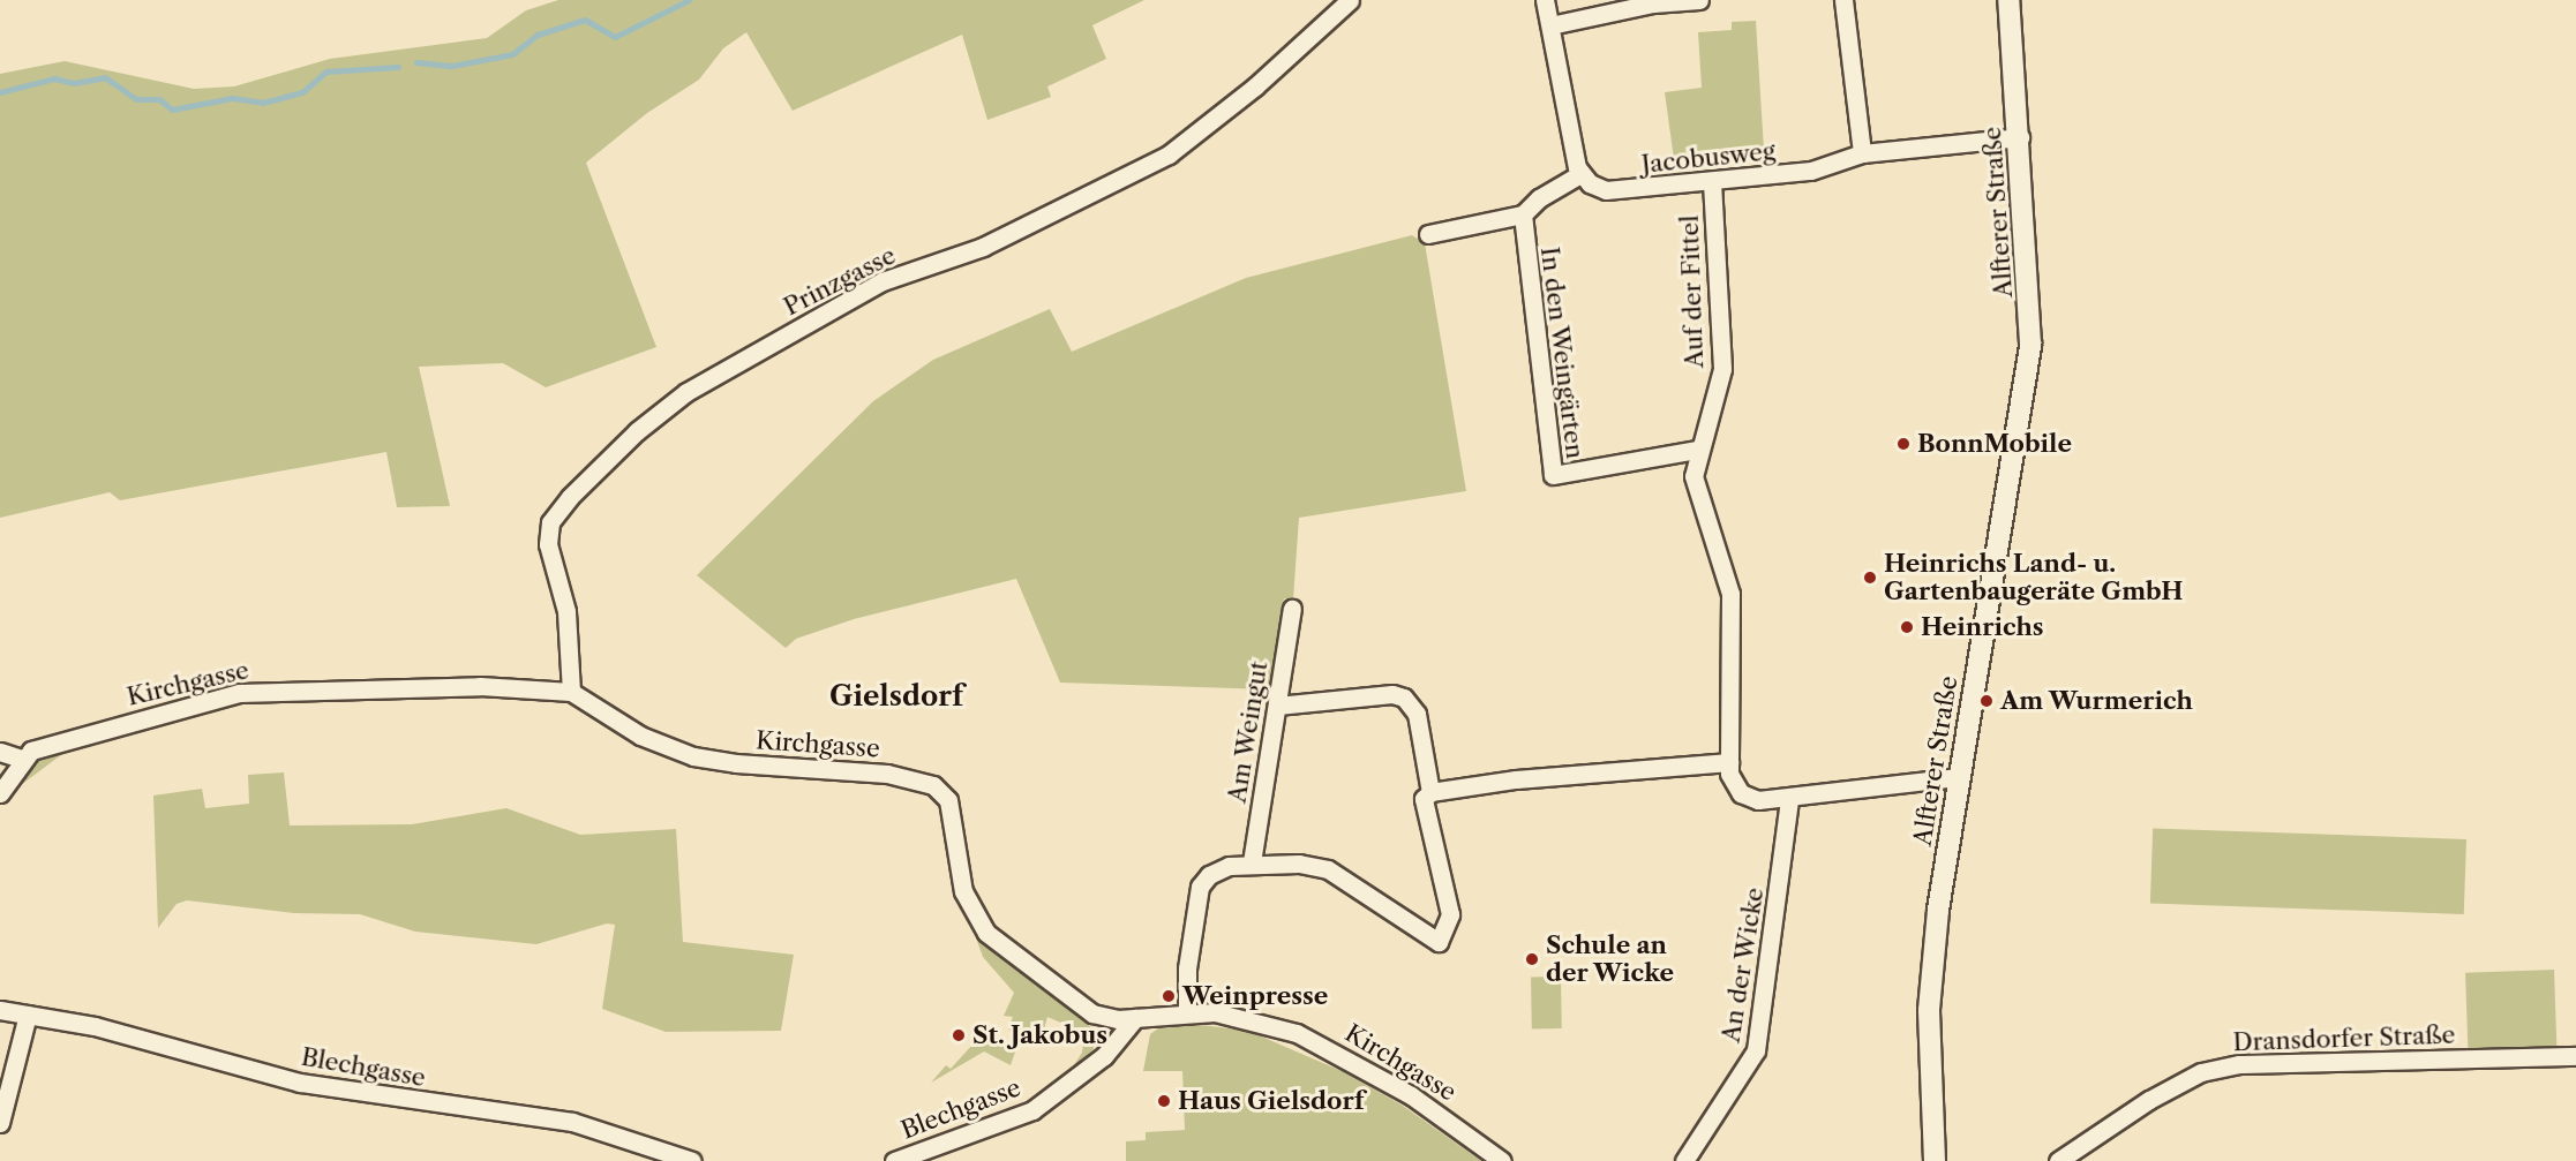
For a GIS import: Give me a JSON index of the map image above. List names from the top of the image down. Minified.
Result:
{"streets":{"street":["Jacobusweg","Alfterer Straße","Prinzgasse","Auf der Fittel","In den Weingärten","Kirchgasse","Am Weingut","An der Wicke","Dransdorfer Straße","Blechgasse"]},"crossings":[["Jacobusweg","Alfterer Straße"],["Jacobusweg","Auf der Fittel"],["Prinzgasse","Kirchgasse"],["Auf der Fittel","In den Weingärten"],["Kirchgasse","Blechgasse"]],"districts":["Gielsdorf"],"places":["BonnMobile","Heinrichs Land- u. Gartenbaugeräte GmbH","Heinrichs","Am Wurmerich","Schule an der Wicke","Weinpresse","St. Jakobus","Haus Gielsdorf"]}
